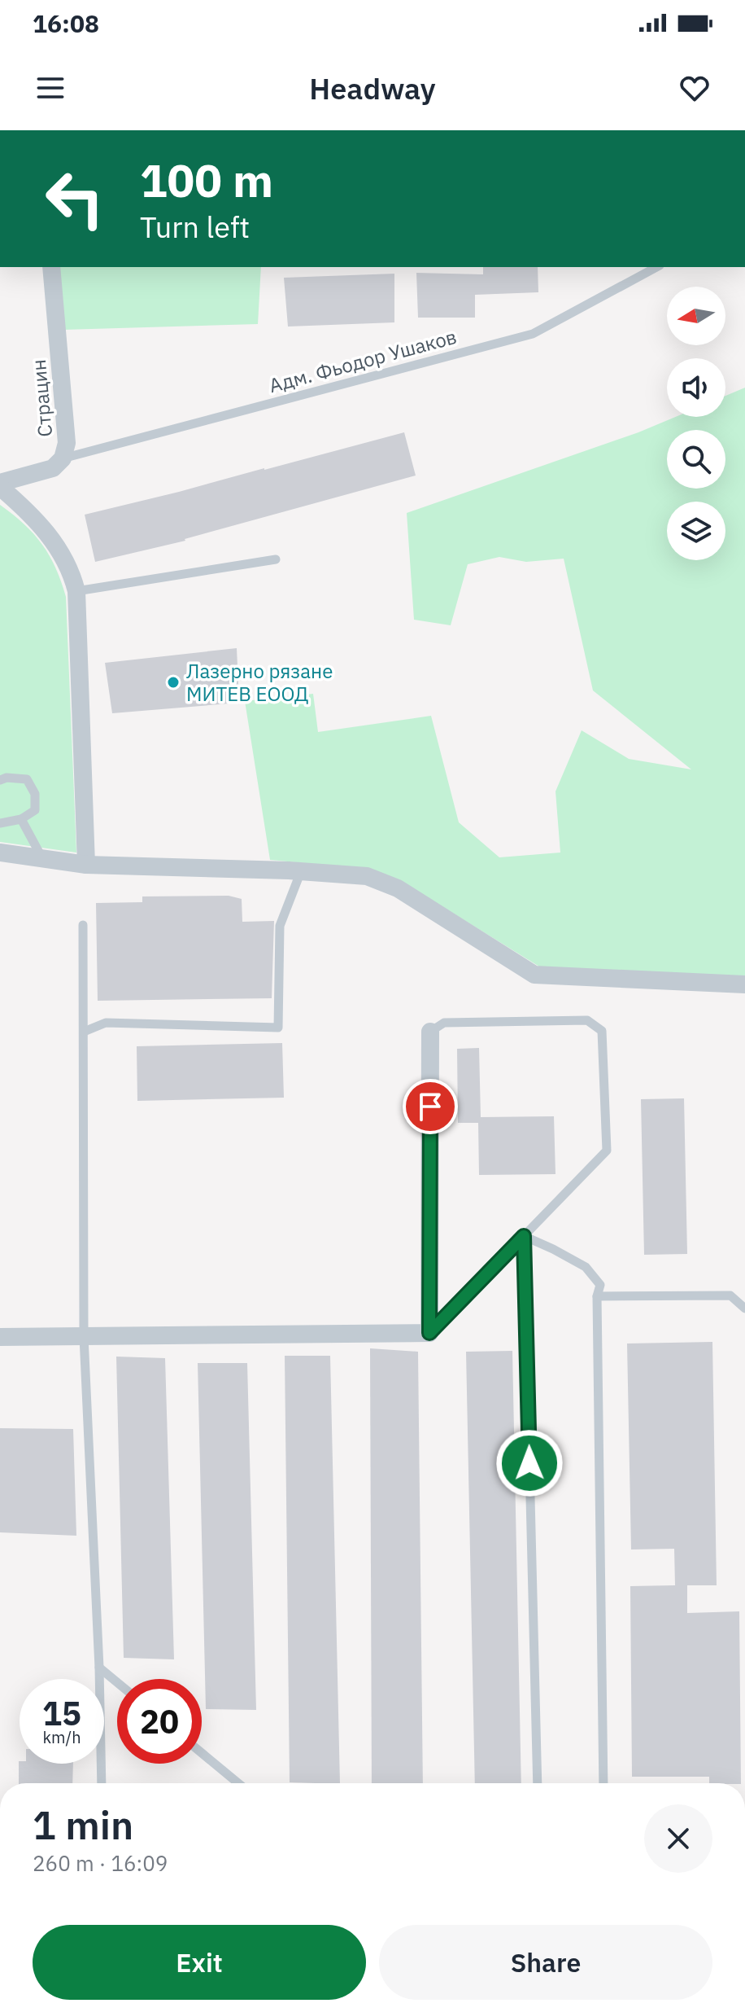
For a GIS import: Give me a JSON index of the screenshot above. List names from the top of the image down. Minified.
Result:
{"streets":{"street":["Страцин"],"lane":["Адм. Фьодор Ушаков"]},"crossings":[["Адм. Фьодор Ушаков","Страцин"]],"places":["Лазерно рязане МИТЕВ ЕООД"],"north":"left","page":{"status":"16:08","header":"Headway","turn":["100 m","Turn left"],"speed":"15 km/h","limit":"20","heading":["1 min","260 m · 16:09"],"buttons":["Exit","Share"]}}
